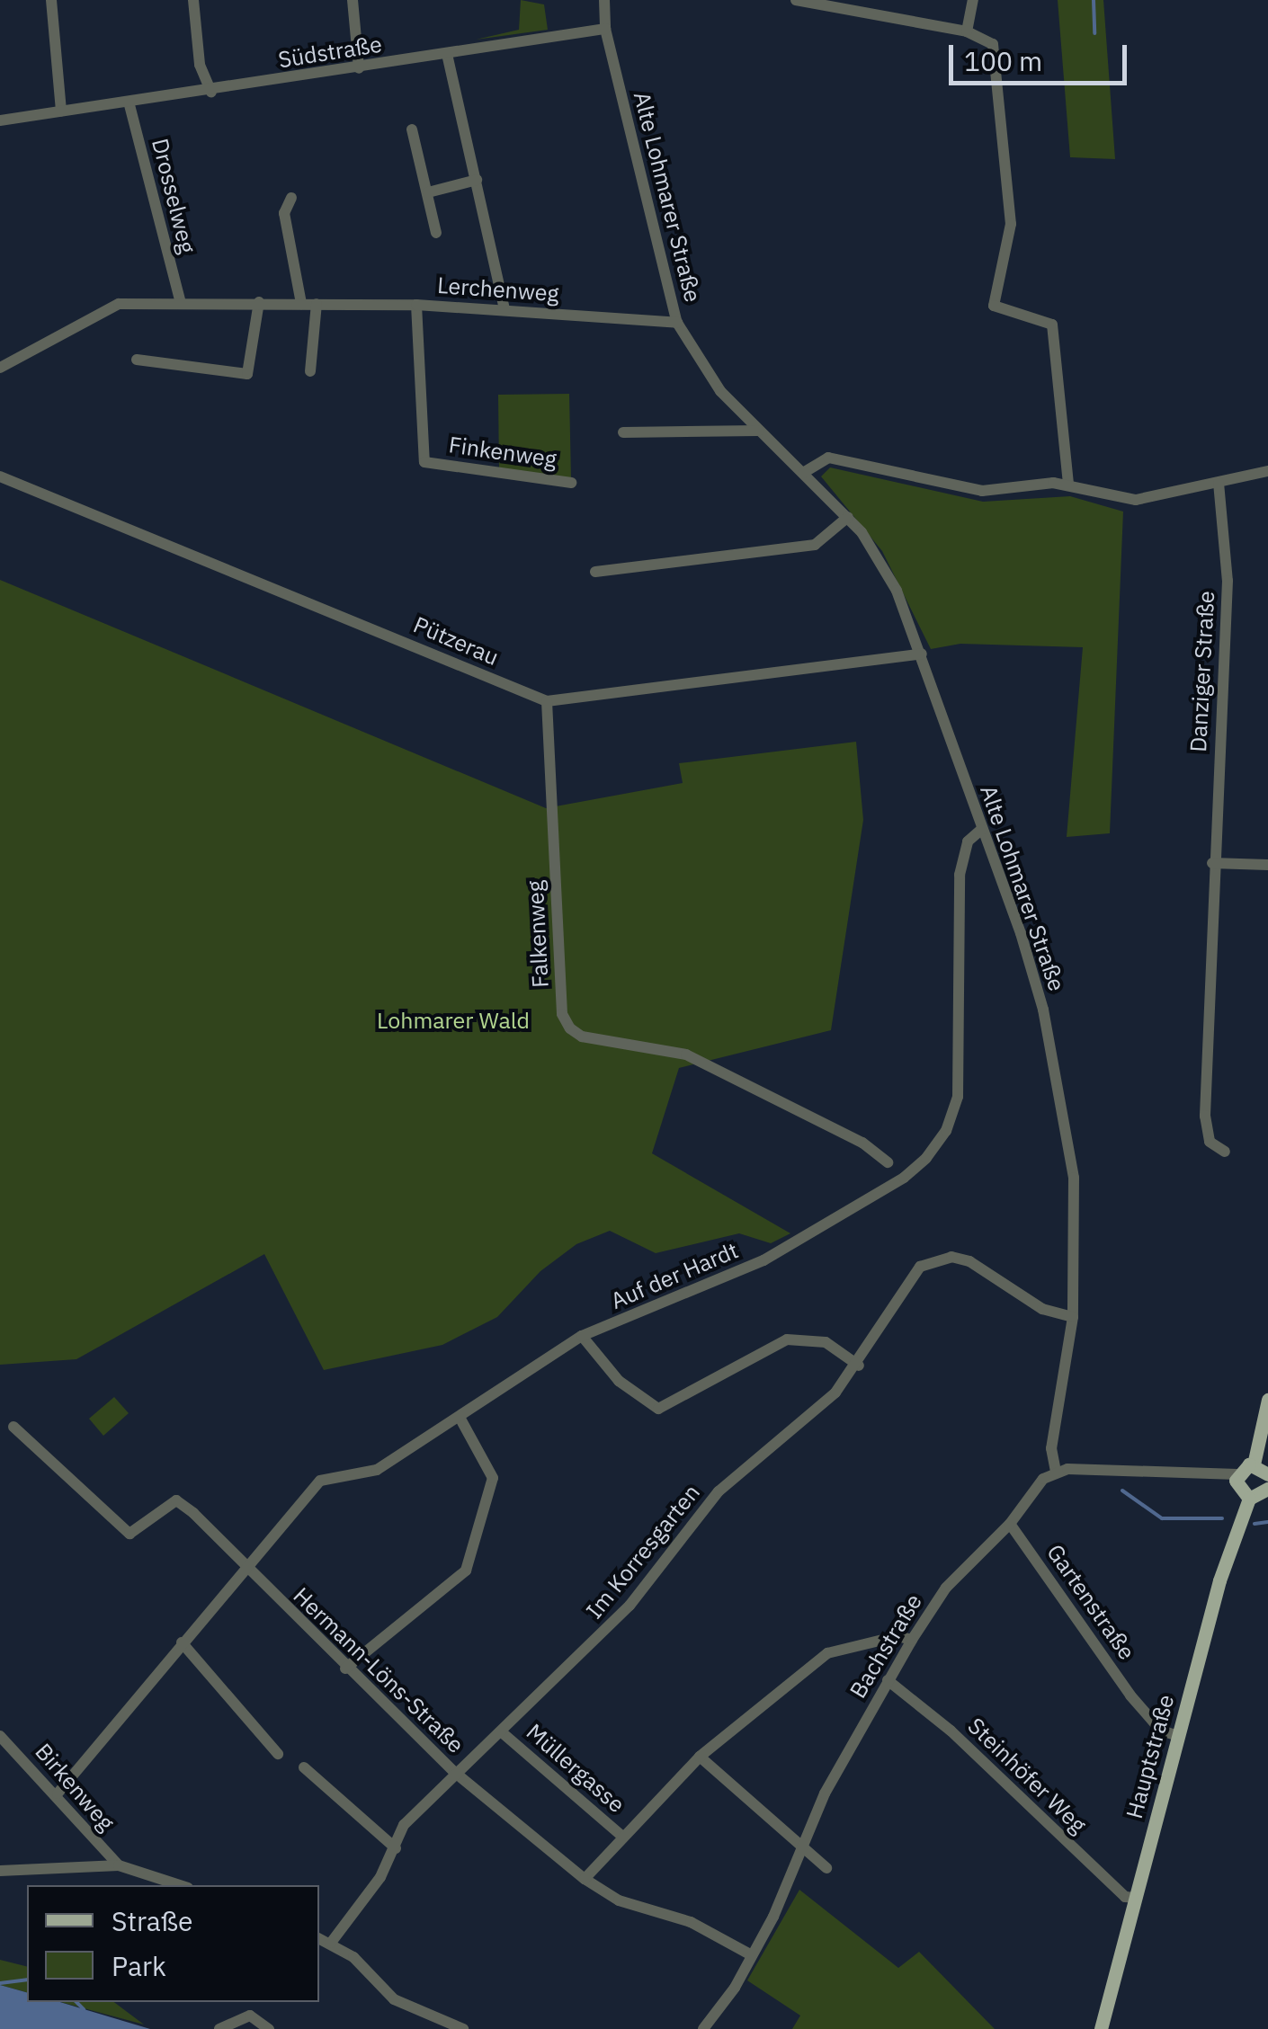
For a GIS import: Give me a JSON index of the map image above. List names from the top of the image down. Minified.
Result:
{"streets":{"main road":["Hauptstraße"],"street":["Südstraße","Drosselweg","Alte Lohmarer Straße","Lerchenweg","Finkenweg","Pützerau","Danziger Straße","Falkenweg","Auf der Hardt","Im Korresgarten","Gartenstraße","Bachstraße","Hermann-Löns-Straße","Müllergasse","Steinhöfer Weg","Birkenweg"]},"crossings":[["Südstraße","Drosselweg"],["Südstraße","Alte Lohmarer Straße"],["Drosselweg","Lerchenweg"],["Alte Lohmarer Straße","Lerchenweg"],["Alte Lohmarer Straße","Pützerau"],["Alte Lohmarer Straße","Auf der Hardt"],["Alte Lohmarer Straße","Im Korresgarten"],["Alte Lohmarer Straße","Bachstraße"],["Lerchenweg","Finkenweg"],["Pützerau","Falkenweg"],["Auf der Hardt","Hermann-Löns-Straße"],["Auf der Hardt","Birkenweg"],["Im Korresgarten","Hermann-Löns-Straße"],["Im Korresgarten","Müllergasse"],["Gartenstraße","Bachstraße"],["Gartenstraße","Hauptstraße"],["Bachstraße","Hermann-Löns-Straße"],["Bachstraße","Steinhöfer Weg"],["Hauptstraße","Steinhöfer Weg"]],"parks":["Lohmarer Wald"],"legend":["Straße","Park"],"scale_bar":"100 m"}
